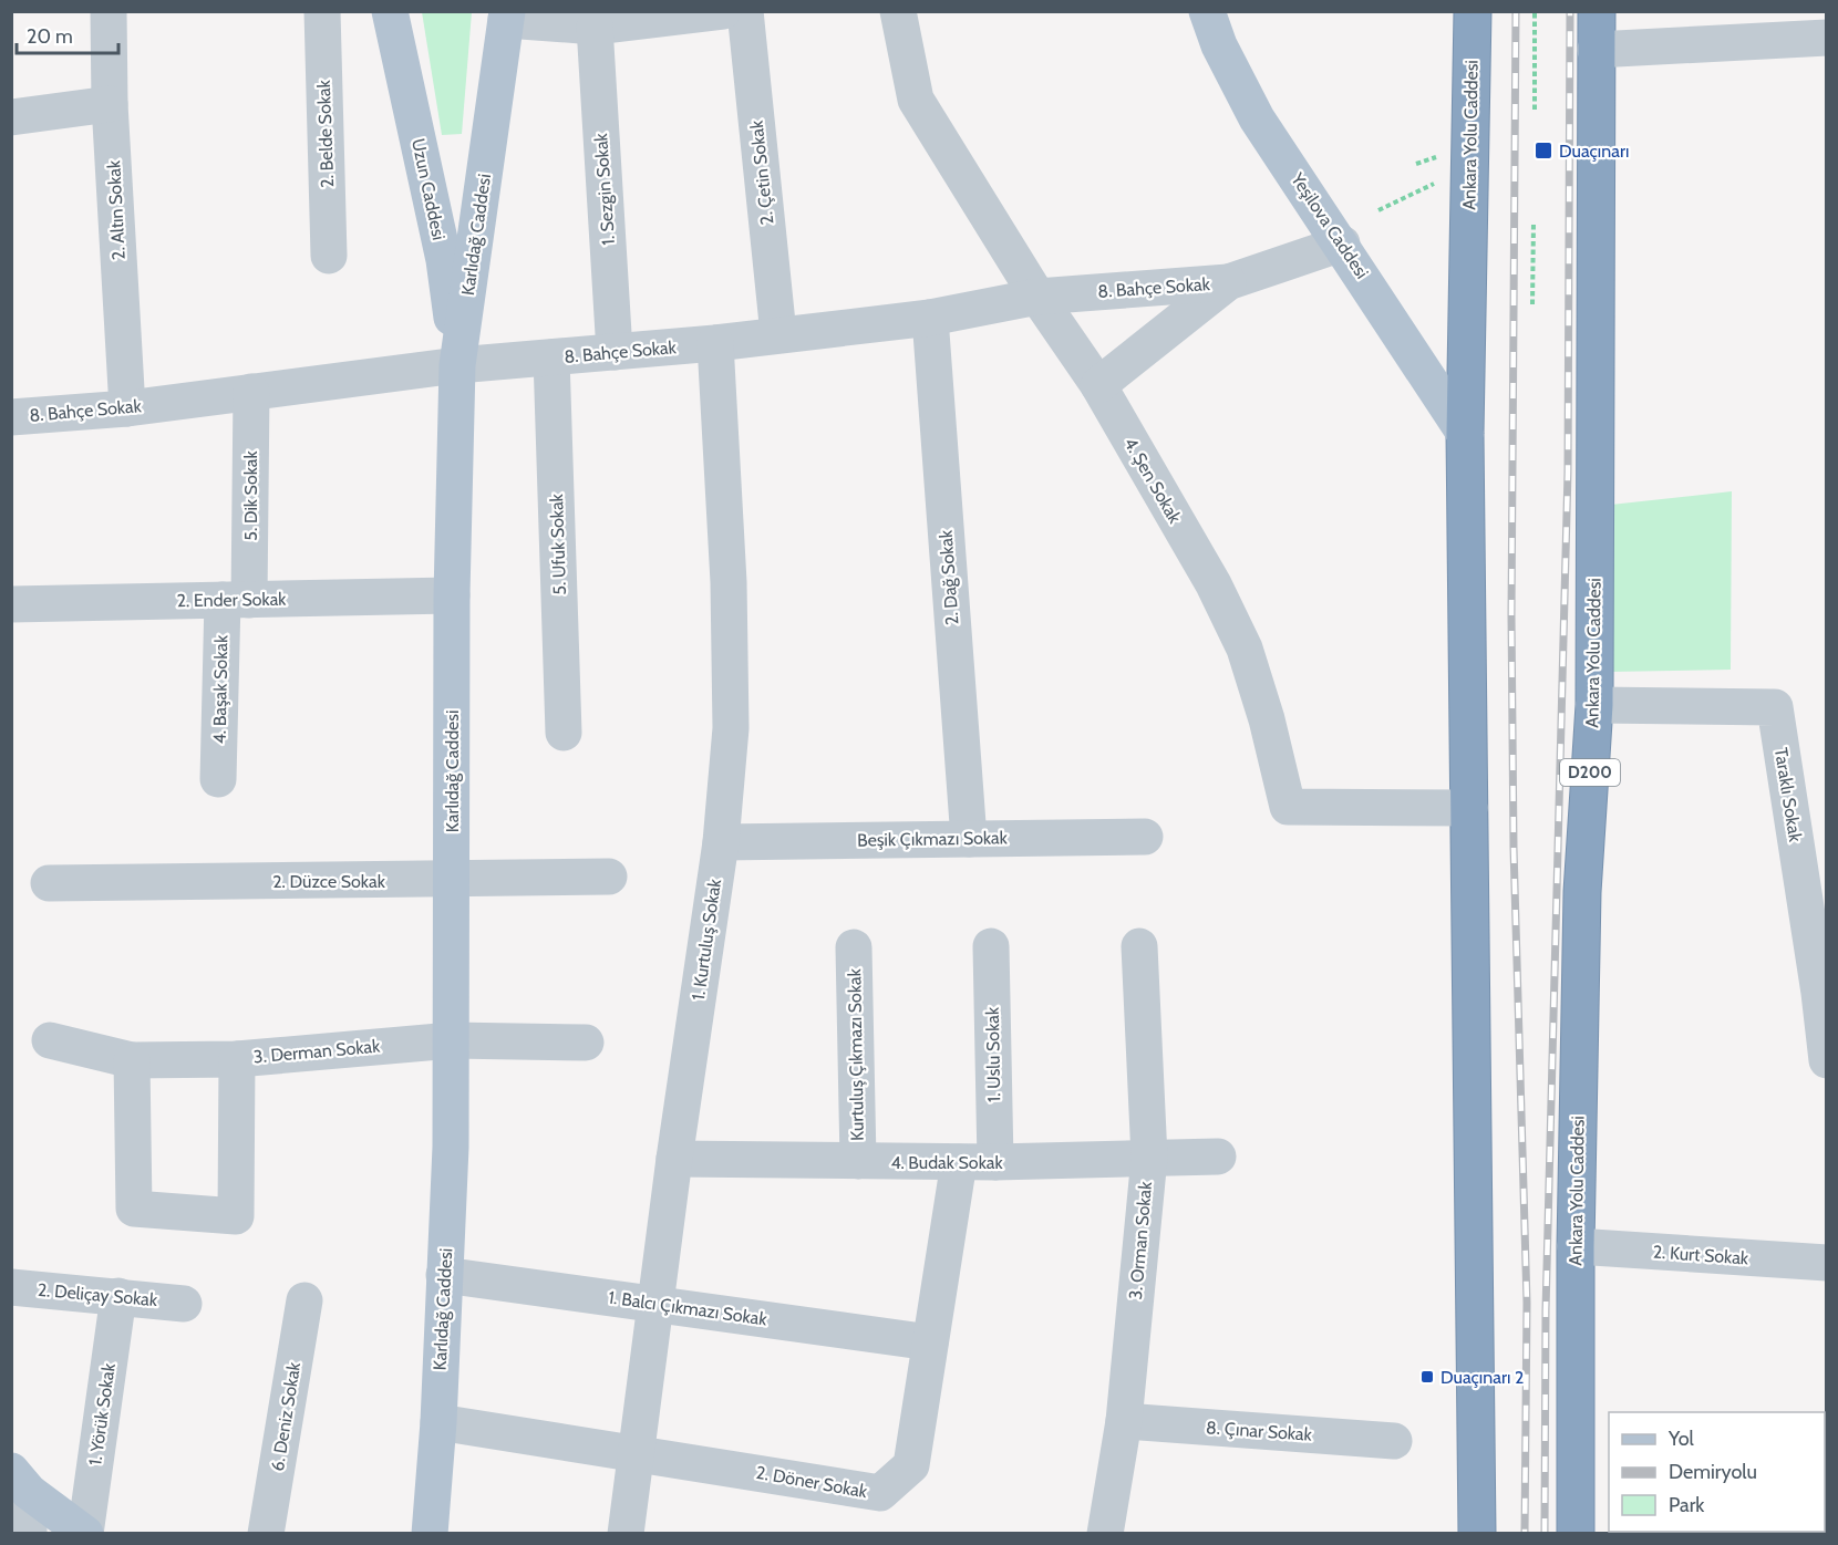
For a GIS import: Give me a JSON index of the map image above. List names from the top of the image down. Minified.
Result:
{"streets":{"highway":["Ankara Yolu Caddesi","D200"],"main road":["Uzun Caddesi","Yeşilova Caddesi","Karlıdağ Caddesi"],"street":["2. Belde Sokak","2. Çetin Sokak","1. Sezgin Sokak","2. Altın Sokak","8. Bahçe Sokak","4. Şen Sokak","5. Dik Sokak","5. Ufuk Sokak","2. Dağ Sokak","2. Ender Sokak","4. Başak Sokak","Taraklı Sokak","Beşik Çıkmazı Sokak","2. Düzce Sokak","1. Kurtuluş Sokak","3. Derman Sokak","Kurtuluş Çıkmazı Sokak","1. Uslu Sokak","4. Budak Sokak","3. Orman Sokak","2. Kurt Sokak","2. Deliçay Sokak","1. Balcı Çıkmazı Sokak","1. Yörük Sokak","6. Deniz Sokak","8. Çınar Sokak","2. Döner Sokak"]},"crossings":[["Ankara Yolu Caddesi","Yeşilova Caddesi"],["Ankara Yolu Caddesi","4. Şen Sokak"],["Ankara Yolu Caddesi","Taraklı Sokak"],["Ankara Yolu Caddesi","2. Kurt Sokak"],["2. Çetin Sokak","8. Bahçe Sokak"],["Uzun Caddesi","Karlıdağ Caddesi"],["Uzun Caddesi","8. Bahçe Sokak"],["1. Sezgin Sokak","8. Bahçe Sokak"],["2. Altın Sokak","8. Bahçe Sokak"],["Yeşilova Caddesi","8. Bahçe Sokak"],["Karlıdağ Caddesi","8. Bahçe Sokak"],["Karlıdağ Caddesi","2. Ender Sokak"],["Karlıdağ Caddesi","2. Düzce Sokak"],["Karlıdağ Caddesi","3. Derman Sokak"],["Karlıdağ Caddesi","1. Balcı Çıkmazı Sokak"],["Karlıdağ Caddesi","2. Döner Sokak"],["8. Bahçe Sokak","4. Şen Sokak"],["8. Bahçe Sokak","5. Dik Sokak"],["8. Bahçe Sokak","5. Ufuk Sokak"],["8. Bahçe Sokak","2. Dağ Sokak"],["8. Bahçe Sokak","1. Kurtuluş Sokak"],["5. Dik Sokak","2. Ender Sokak"],["5. Dik Sokak","4. Başak Sokak"],["2. Dağ Sokak","Beşik Çıkmazı Sokak"],["2. Ender Sokak","4. Başak Sokak"],["Beşik Çıkmazı Sokak","1. Kurtuluş Sokak"],["1. Kurtuluş Sokak","4. Budak Sokak"],["1. Kurtuluş Sokak","1. Balcı Çıkmazı Sokak"],["1. Kurtuluş Sokak","2. Döner Sokak"],["Kurtuluş Çıkmazı Sokak","4. Budak Sokak"],["1. Uslu Sokak","4. Budak Sokak"],["4. Budak Sokak","3. Orman Sokak"],["4. Budak Sokak","2. Döner Sokak"],["3. Orman Sokak","8. Çınar Sokak"],["2. Deliçay Sokak","1. Yörük Sokak"],["1. Balcı Çıkmazı Sokak","2. Döner Sokak"]],"places":{"transit":["Duaçınarı","Duaçınarı 2"]},"legend":["Yol","Demiryolu","Park"],"scale_bar":"20 m"}
